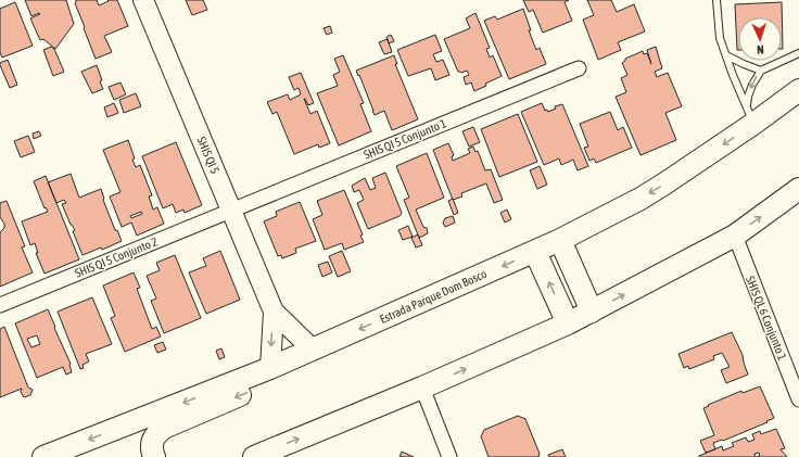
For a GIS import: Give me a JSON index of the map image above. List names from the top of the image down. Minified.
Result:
{"streets":{"main road":["Estrada Parque Dom Bosco"],"street":["SHIS QI 5 Conjunto 1","SHIS QI 5","SHIS QI 5 Conjunto 2","SHIS QL 6 Conjunto 1"]},"crossings":[["SHIS QI 5 Conjunto 1","SHIS QI 5"],["SHIS QI 5 Conjunto 1","SHIS QI 5 Conjunto 2"],["SHIS QI 5","SHIS QI 5 Conjunto 2"],["SHIS QI 5","Estrada Parque Dom Bosco"]],"north":"bottom"}
